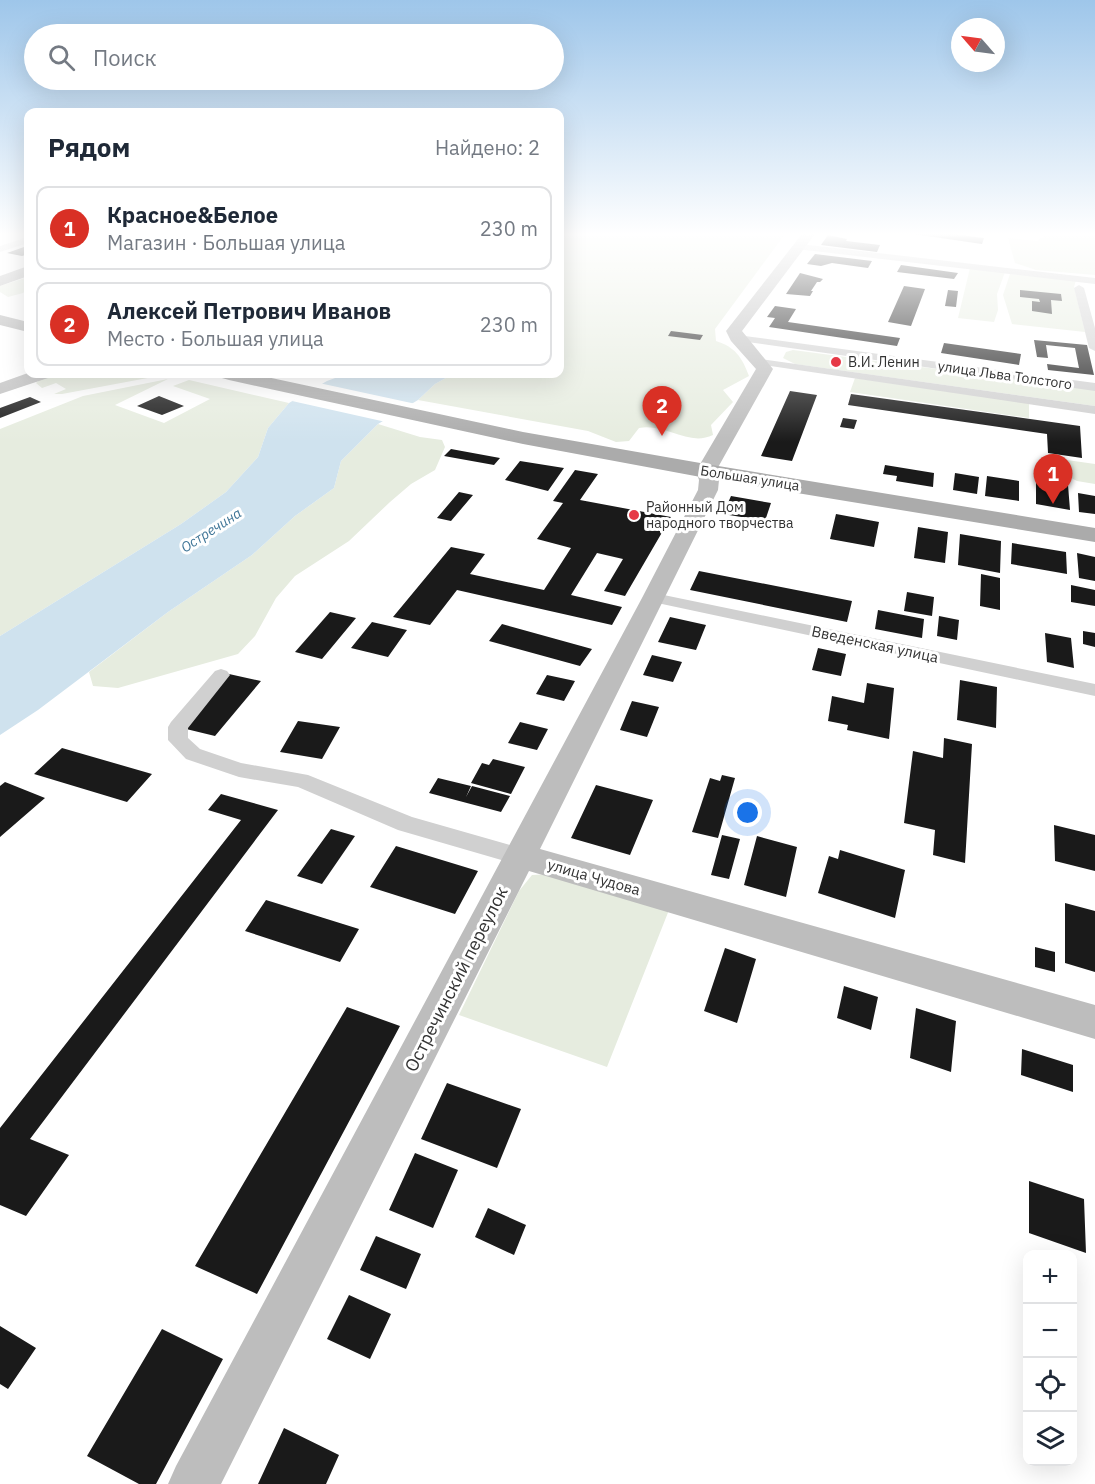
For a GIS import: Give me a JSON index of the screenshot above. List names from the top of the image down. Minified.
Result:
{"streets":{"main road":["Большая улица"],"street":["улица Льва Толстого","Введенская улица","улица Чудова","Остречинский переулок"]},"crossings":[["Большая улица","Остречинский переулок"],["Введенская улица","Остречинский переулок"],["улица Чудова","Остречинский переулок"]],"water":["Остречина"],"places":["В.И. Ленин","Районный Дом народного творчества"],"north":"top left","page":{"search":"Поиск","heading":["Рядом","Найдено: 2"],"list":[{"mark":"1","name":"Красное&Белое","note":"Магазин · Большая улица","value":"230 m"},{"mark":"2","name":"Алексей Петрович Иванов","note":"Место · Большая улица","value":"230 m"}],"pins":["2","1"],"map_buttons":["+","−"]}}
